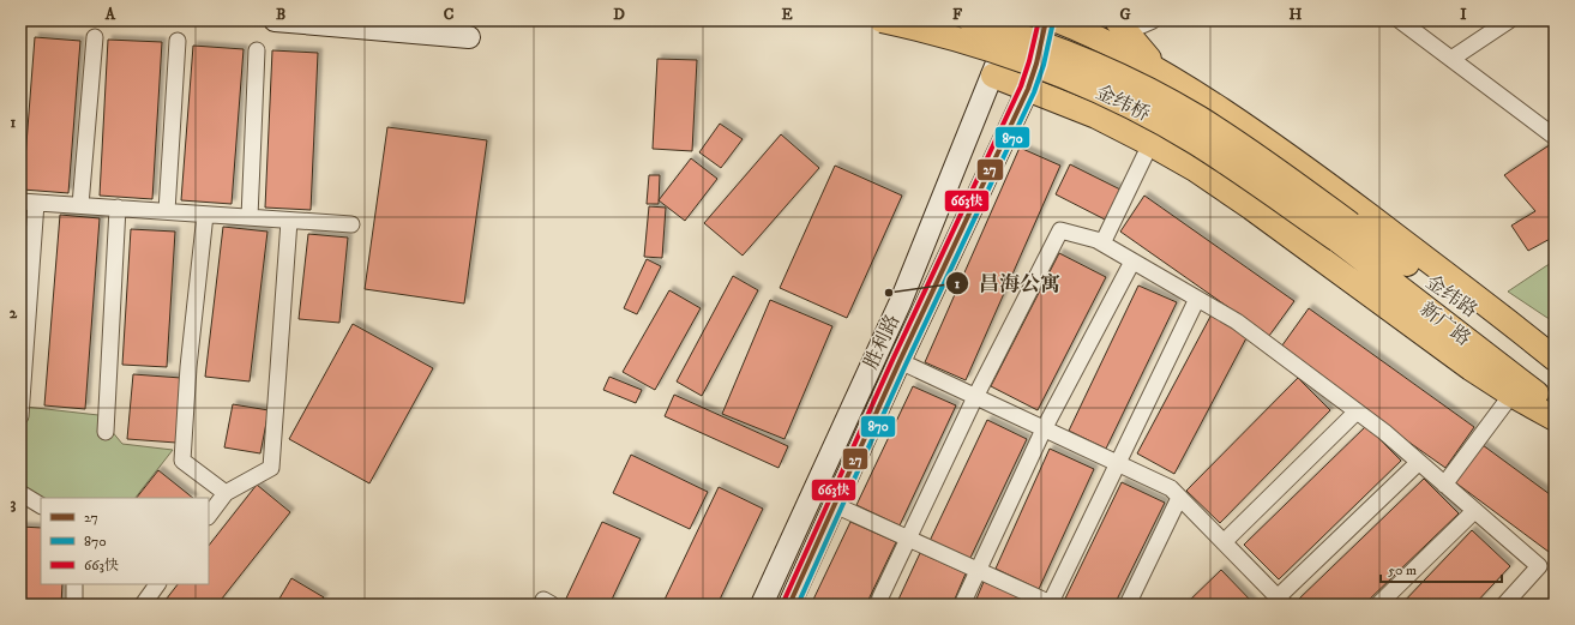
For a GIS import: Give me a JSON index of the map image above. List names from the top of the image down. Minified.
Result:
{"streets":{"main road":["金纬桥","金纬路","新广路","胜利路"]},"crossings":[["金纬桥","金纬路"],["金纬桥","新广路"],["金纬路","新广路"]],"places":["昌海公寓"],"lines":["transit line 27","transit line 663快","transit line 870"],"legend":["27","870","663快"],"scale_bar":"50 m","grid":{"columns":["A","B","C","D","E","F","G","H","I"],"rows":["1","2","3"]}}
